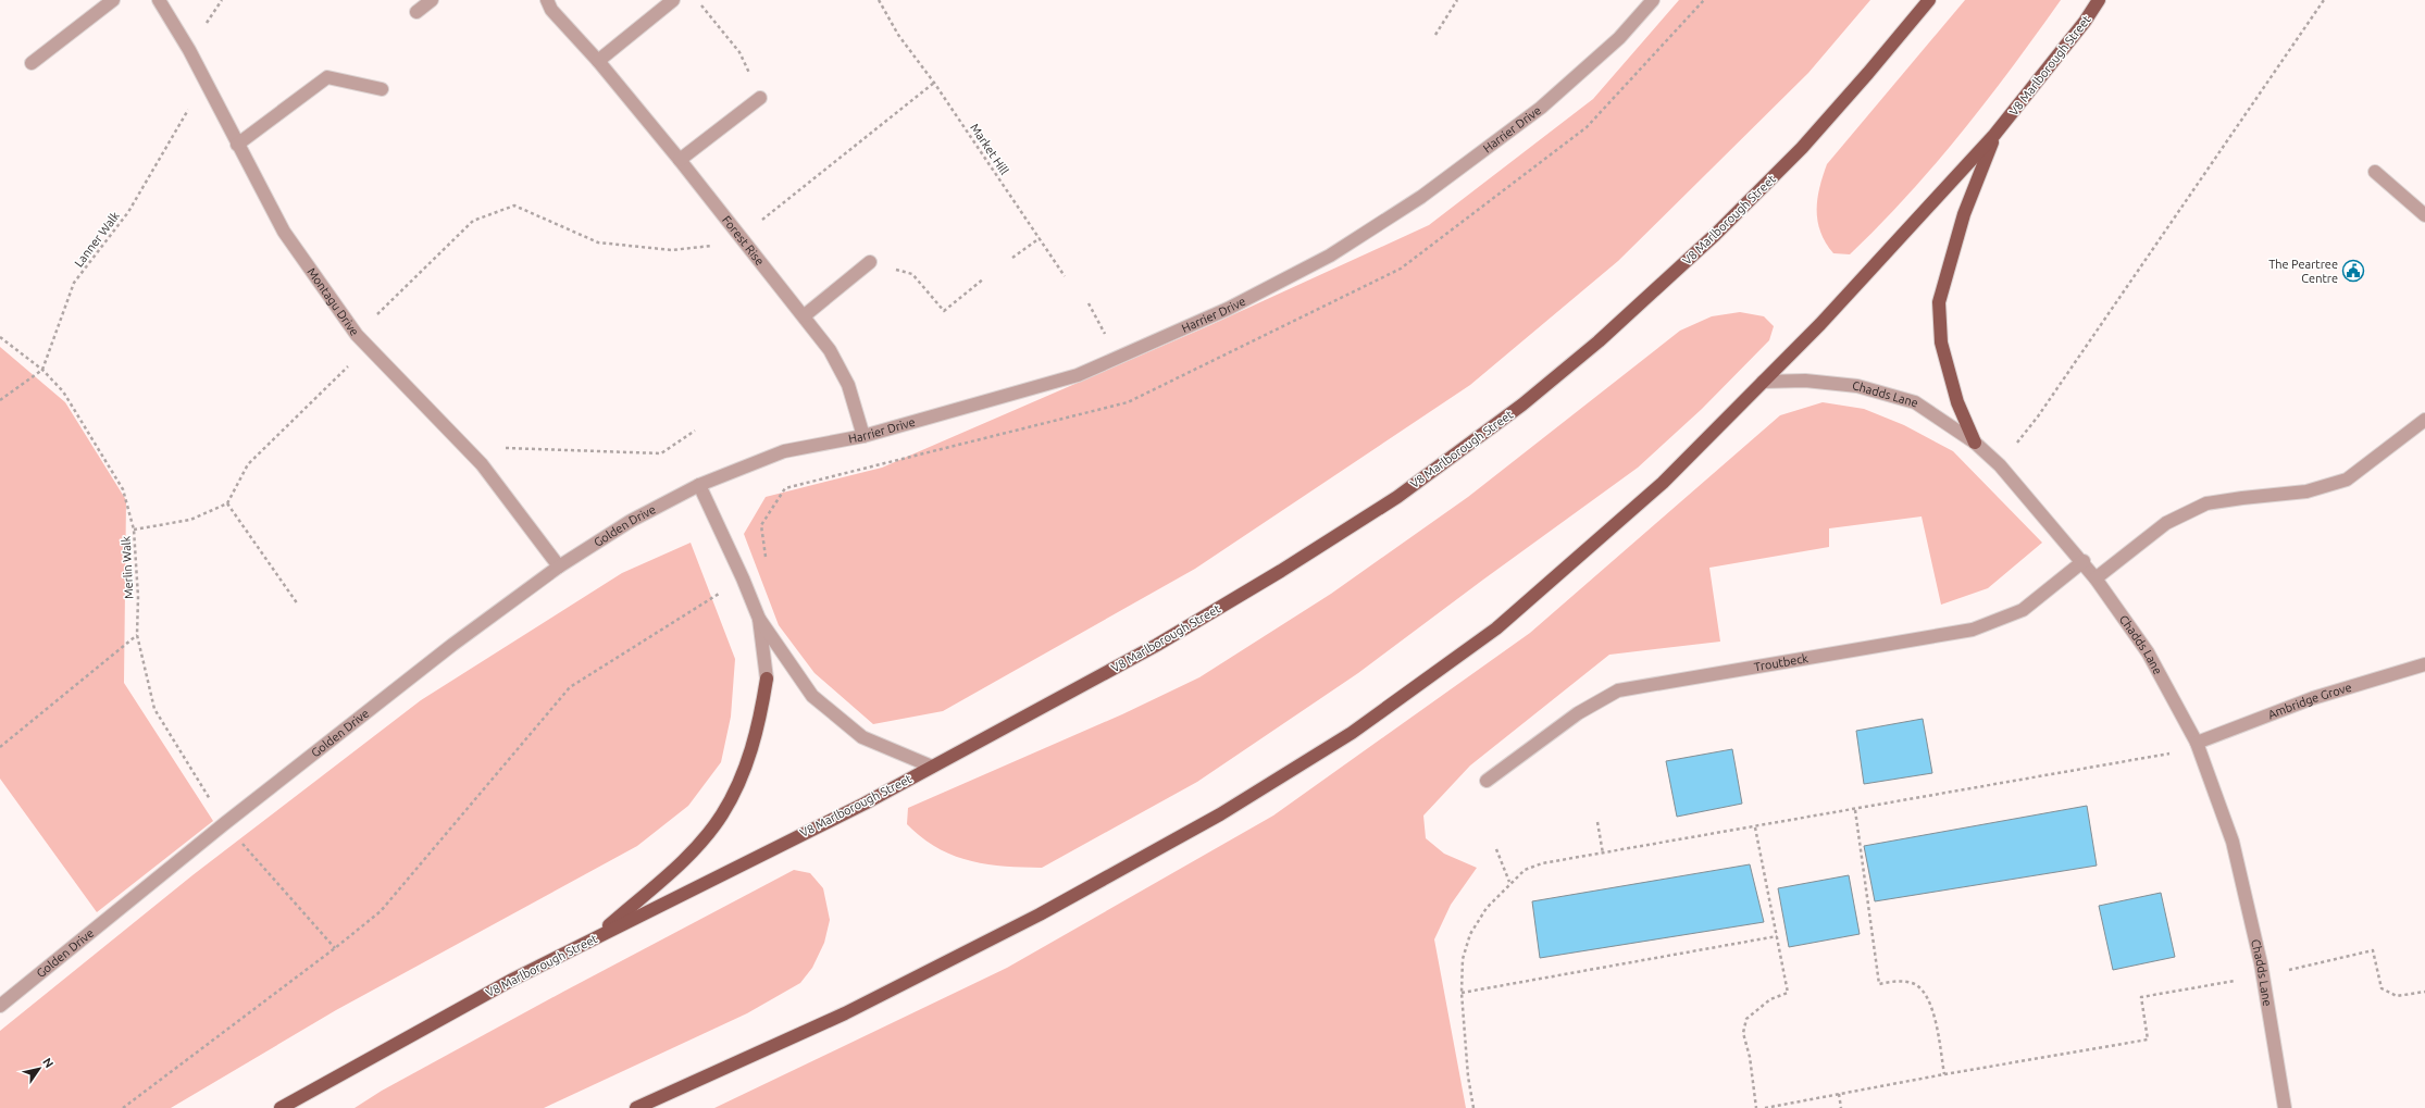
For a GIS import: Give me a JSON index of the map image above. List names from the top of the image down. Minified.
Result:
{"streets":{"main road":["V8 Marlborough Street"],"street":["Harrier Drive","Forest Rise","Montagu Drive","Chadds Lane","Golden Drive","Troutbeck","Ambridge Grove"],"path":["Market Hill","Lanner Walk","Merlin Walk"]},"crossings":[["V8 Marlborough Street","Chadds Lane"],["Harrier Drive","Forest Rise"],["Harrier Drive","Golden Drive"],["Lanner Walk","Montagu Drive"],["Lanner Walk","Merlin Walk"],["Montagu Drive","Golden Drive"],["Chadds Lane","Troutbeck"],["Chadds Lane","Ambridge Grove"],["Golden Drive","Merlin Walk"]],"places":{"public building":["The Peartree Centre"]},"north":"top right"}
